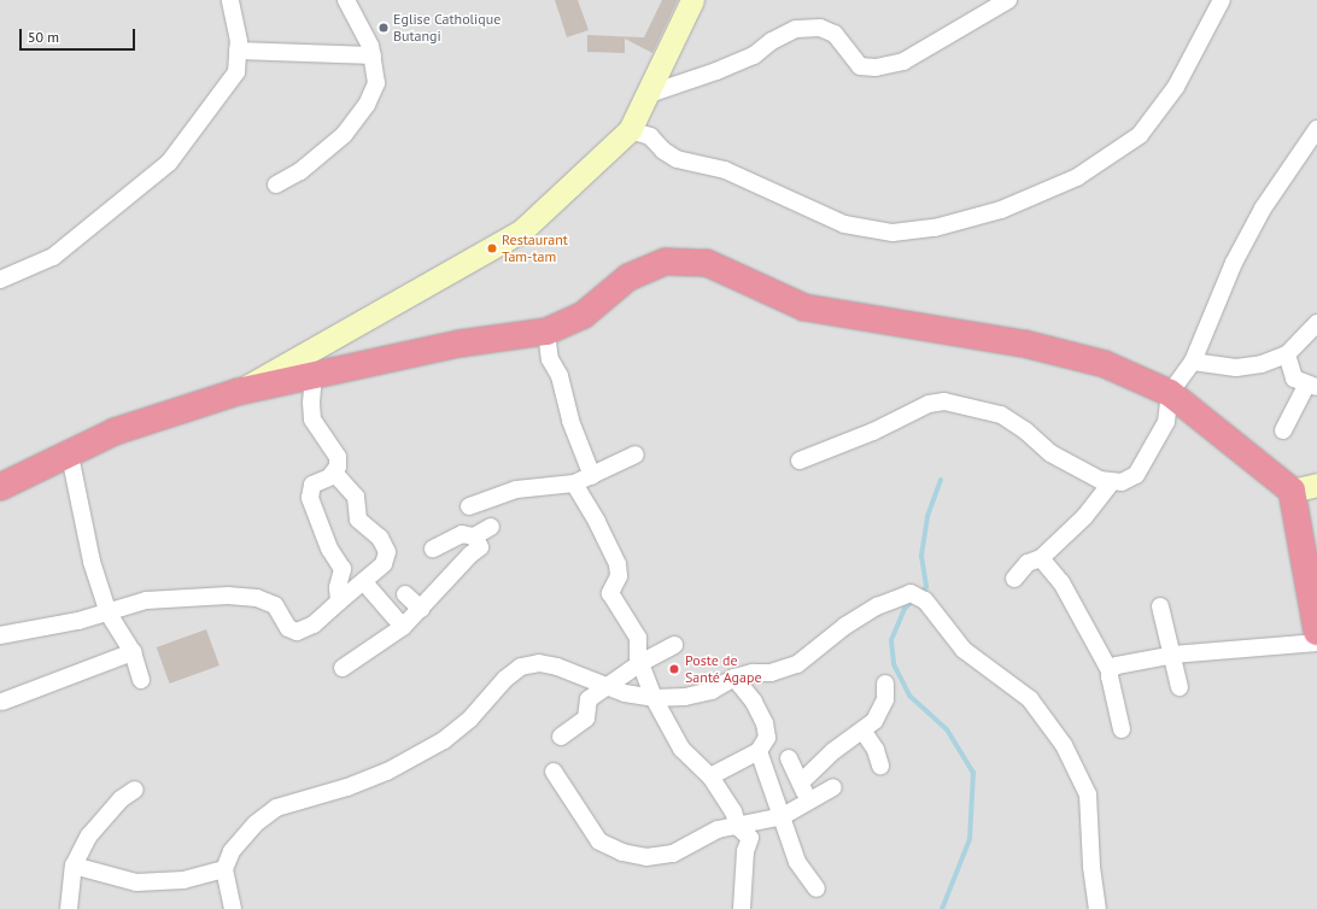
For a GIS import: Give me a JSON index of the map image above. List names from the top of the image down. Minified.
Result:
{"places":["Eglise Catholique Butangi","Restaurant Tam-tam","Poste de Santé Agape"],"scale_bar":"50 m"}
